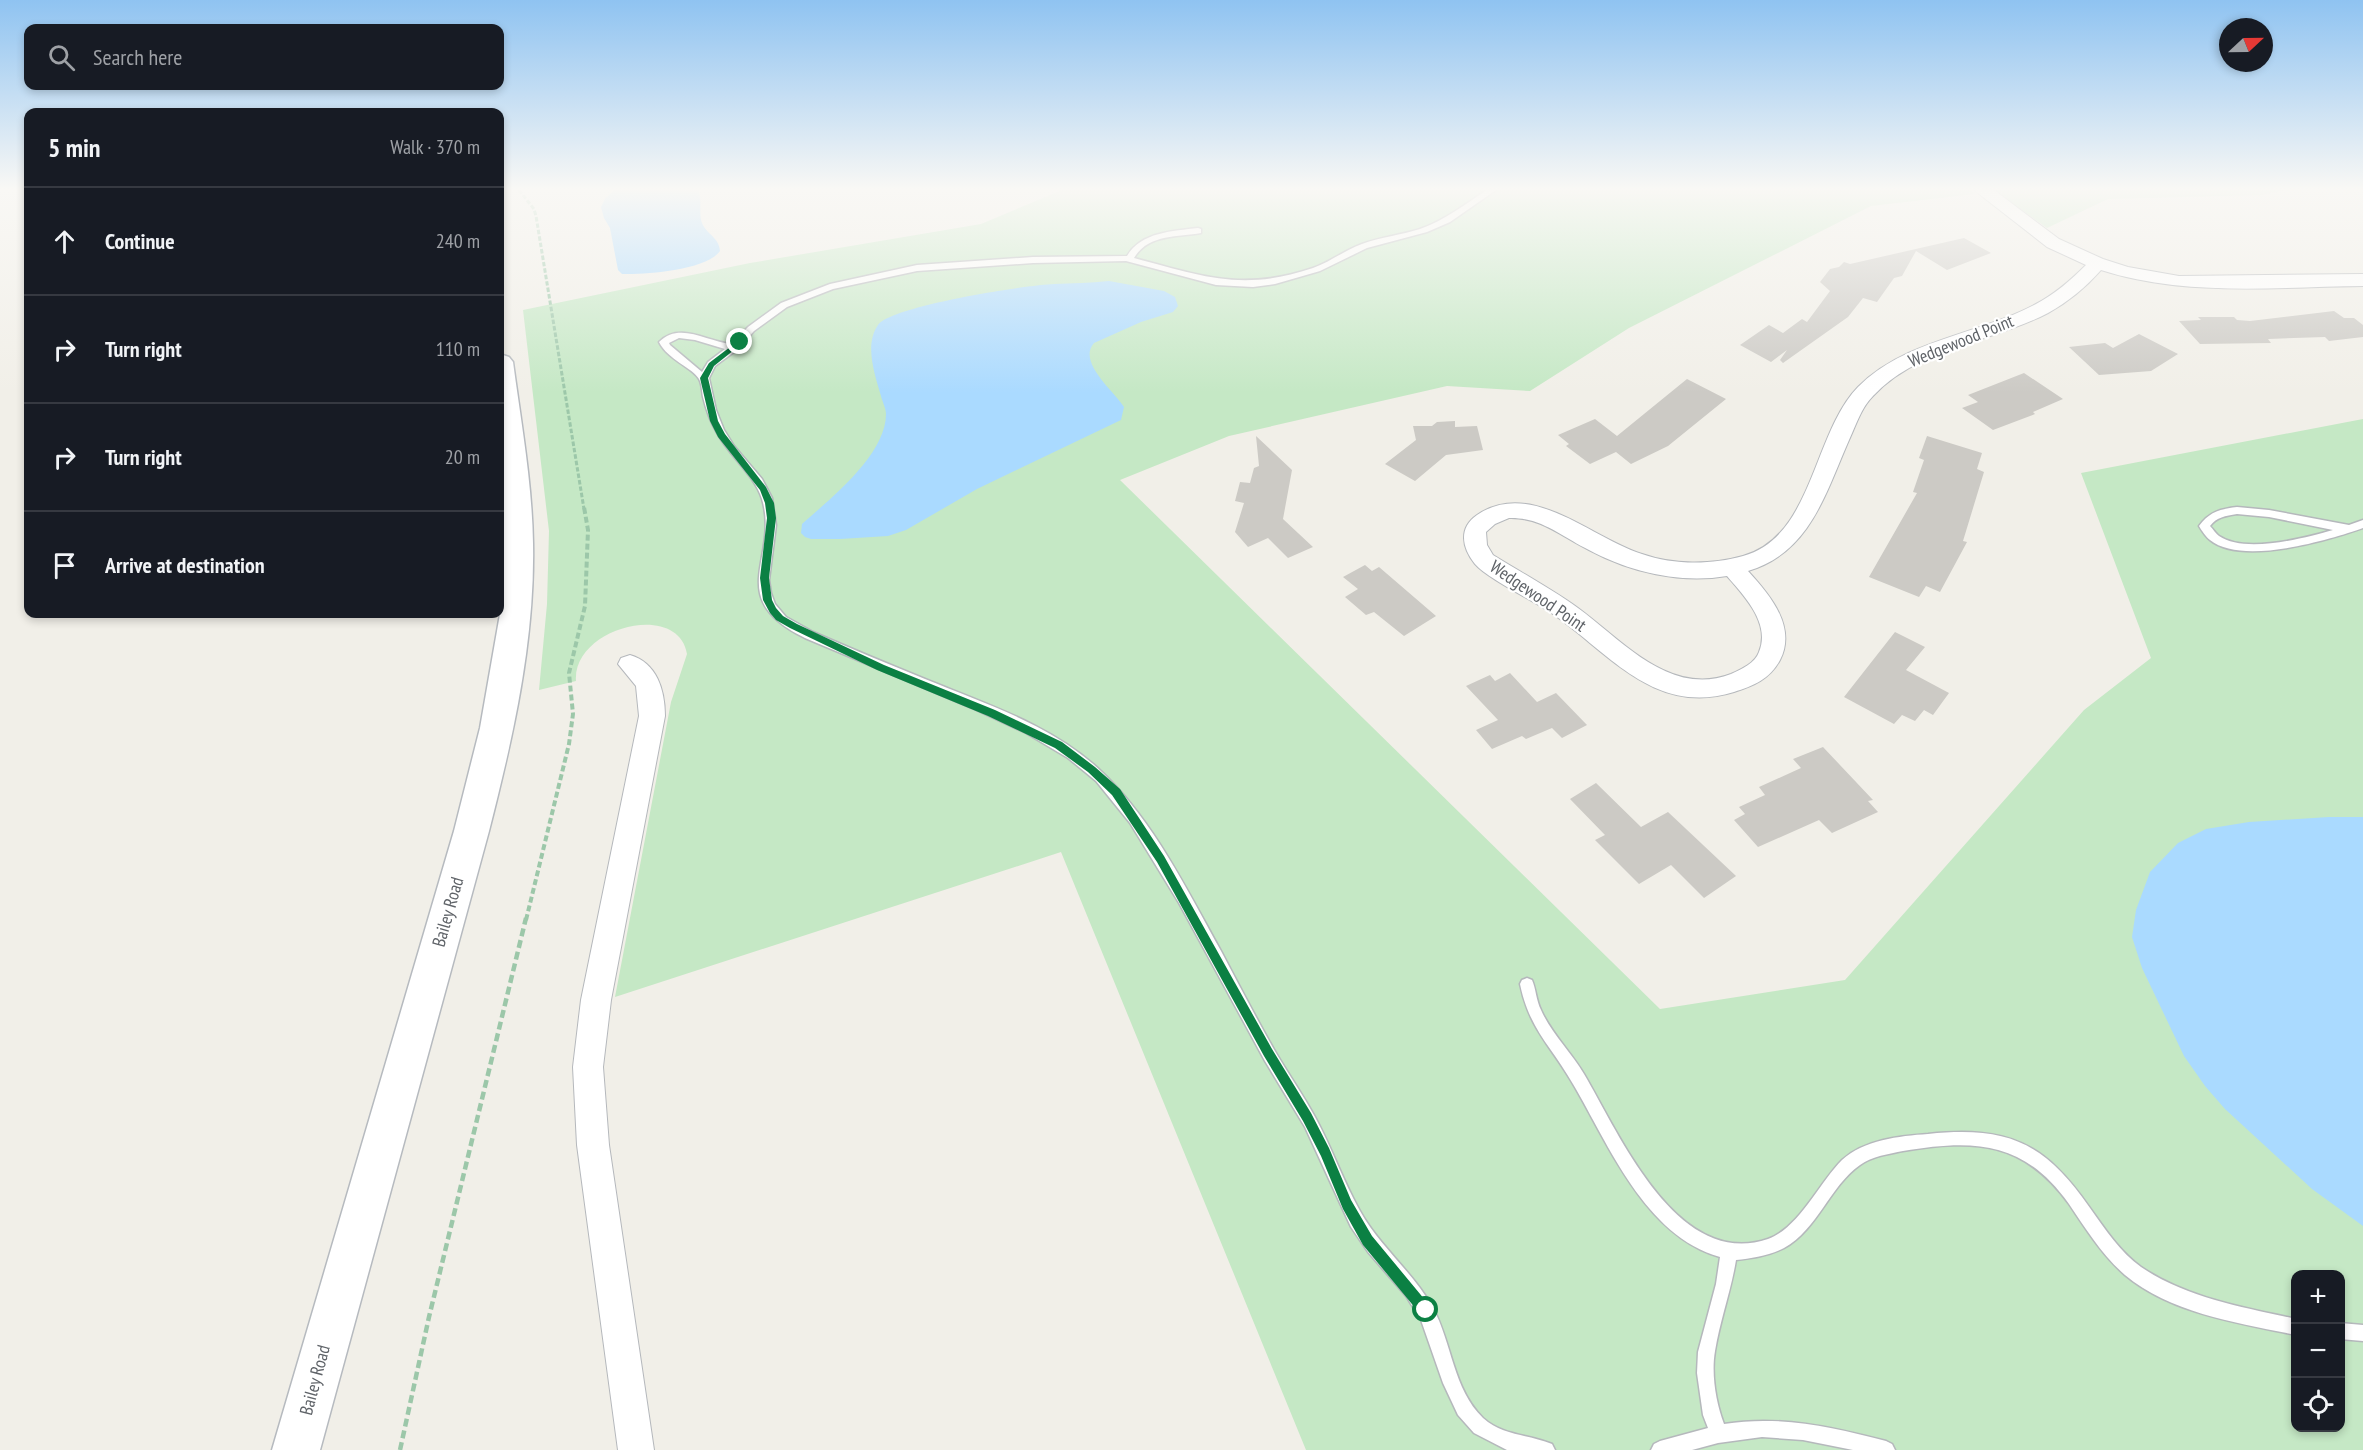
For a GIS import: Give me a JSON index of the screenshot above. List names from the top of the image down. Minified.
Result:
{"streets":{"main road":["Bailey Road"],"street":["Wedgewood Point"]},"north":"right","page":{"search":"Search here","heading":["5 min","Walk · 370 m"],"list":[["Continue","240 m"],["Turn right","110 m"],["Turn right","20 m"],"Arrive at destination"],"map_buttons":["+","−"]}}
